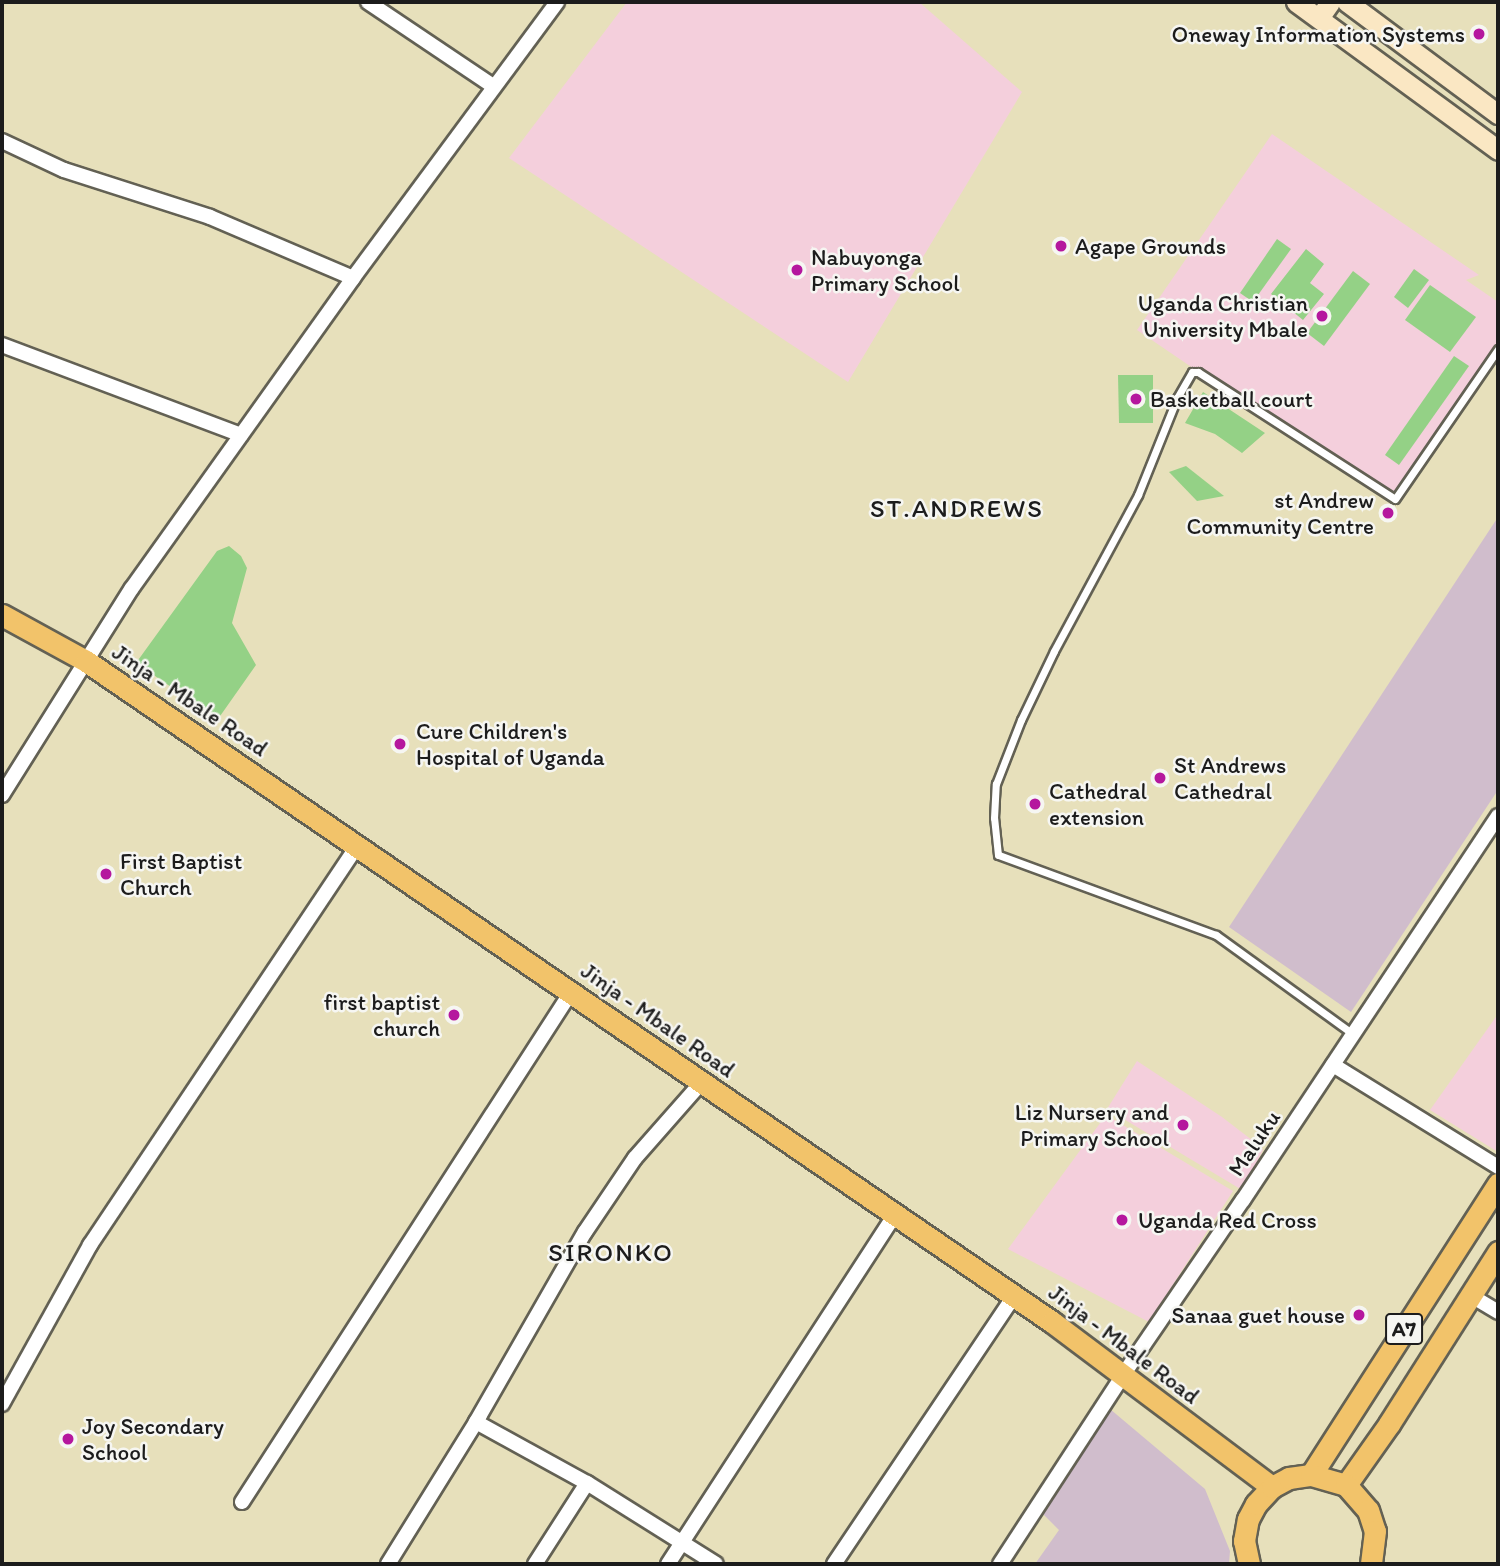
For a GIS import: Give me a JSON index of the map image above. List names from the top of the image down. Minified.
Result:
{"streets":{"main road":["Jinja - Mbale Road","A7"],"street":["Maluku"]},"crossings":[["Jinja - Mbale Road","Maluku"]],"districts":["ST.ANDREWS","SIRONKO"],"places":["Oneway Information Systems","Agape Grounds","Nabuyonga Primary School","Uganda Christian University Mbale","Basketball court","st Andrew Community Centre","Cure Children's Hospital of Uganda","St Andrews Cathedral","Cathedral extension","First Baptist Church","first baptist church","Liz Nursery and Primary School","Uganda Red Cross","Sanaa guet house","Joy Secondary School"]}
